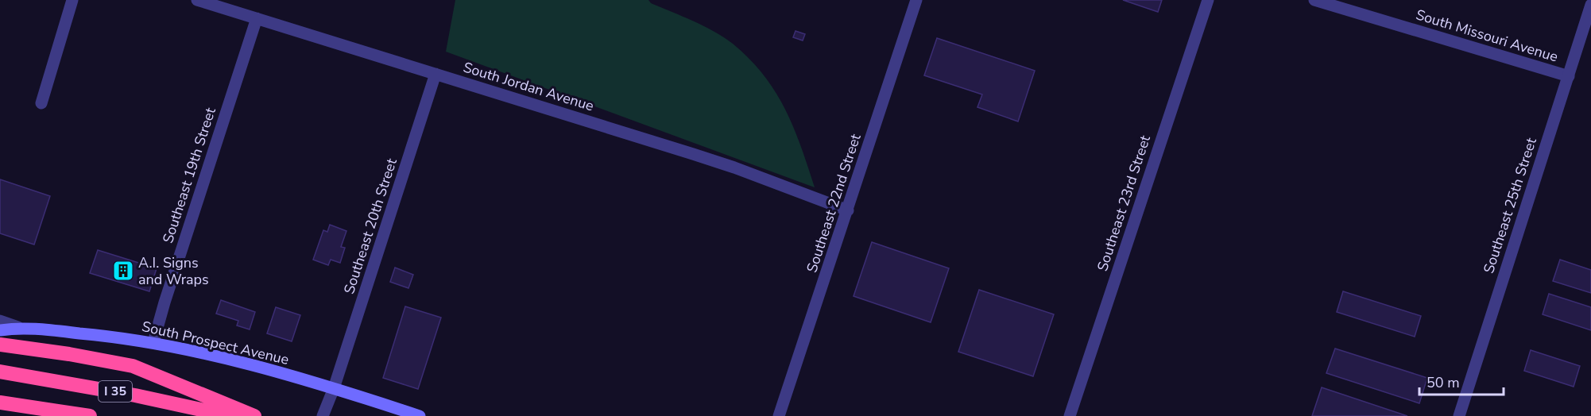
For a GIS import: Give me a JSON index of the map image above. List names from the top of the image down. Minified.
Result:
{"streets":{"highway":["I 35"],"main road":["South Prospect Avenue"],"street":["South Missouri Avenue","South Jordan Avenue","Southeast 19th Street","Southeast 22nd Street","Southeast 23rd Street","Southeast 25th Street","Southeast 20th Street"]},"crossings":[["South Missouri Avenue","Southeast 25th Street"],["South Jordan Avenue","Southeast 19th Street"],["South Jordan Avenue","Southeast 22nd Street"],["South Jordan Avenue","Southeast 20th Street"],["Southeast 19th Street","South Prospect Avenue"],["Southeast 20th Street","South Prospect Avenue"]],"places":{"building":["A.I. Signs and Wraps"]},"scale_bar":"50 m"}
